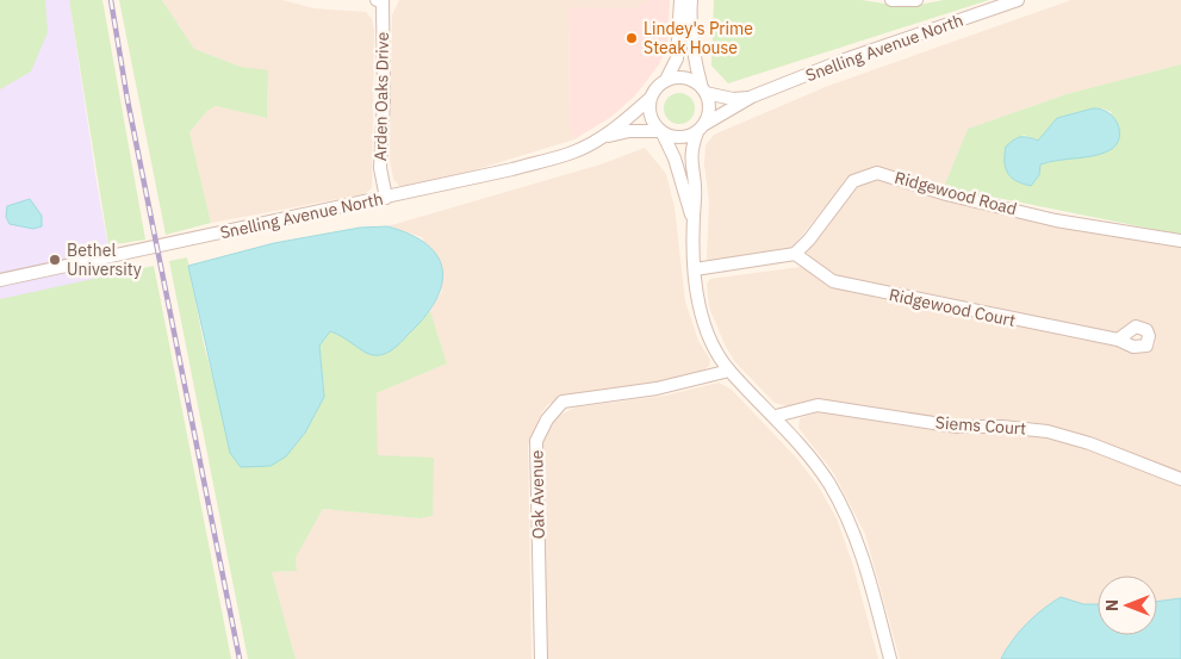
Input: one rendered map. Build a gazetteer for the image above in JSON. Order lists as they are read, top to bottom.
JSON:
{
  "streets": {
    "street": [
      "Snelling Avenue North",
      "Arden Oaks Drive",
      "Ridgewood Road",
      "Ridgewood Court",
      "Siems Court",
      "Oak Avenue"
    ]
  },
  "crossings": [
    ["Snelling Avenue North", "Arden Oaks Drive"],
    ["Ridgewood Road", "Ridgewood Court"]
  ],
  "places": ["Lindey's Prime Steak House", "Bethel University"],
  "north": "left"
}
